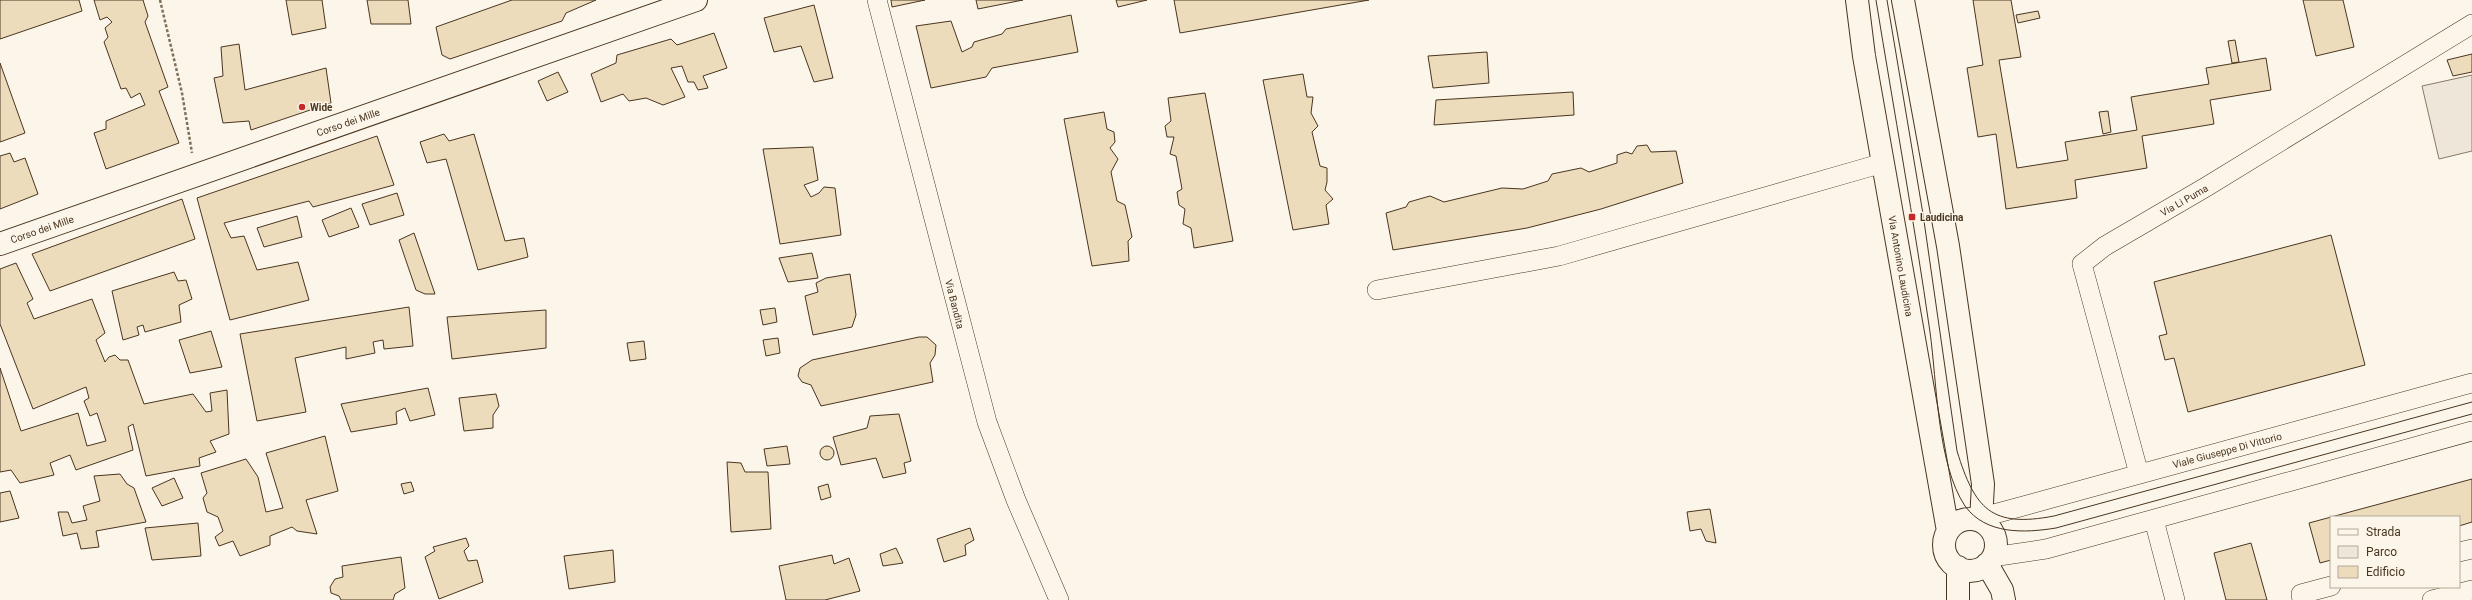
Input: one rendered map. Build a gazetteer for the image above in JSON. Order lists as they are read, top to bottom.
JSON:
{
  "streets": {
    "street": [
      "Corso dei Mille",
      "Via Li Puma",
      "Via Antonino Laudicina",
      "Via Bandita",
      "Viale Giuseppe Di Vittorio"
    ]
  },
  "crossings": [
    ["Via Li Puma", "Viale Giuseppe Di Vittorio"],
    ["Via Antonino Laudicina", "Viale Giuseppe Di Vittorio"]
  ],
  "places": {
    "other": ["Wide"],
    "transit": ["Laudicina"]
  },
  "legend": ["Strada", "Parco", "Edificio"]
}
